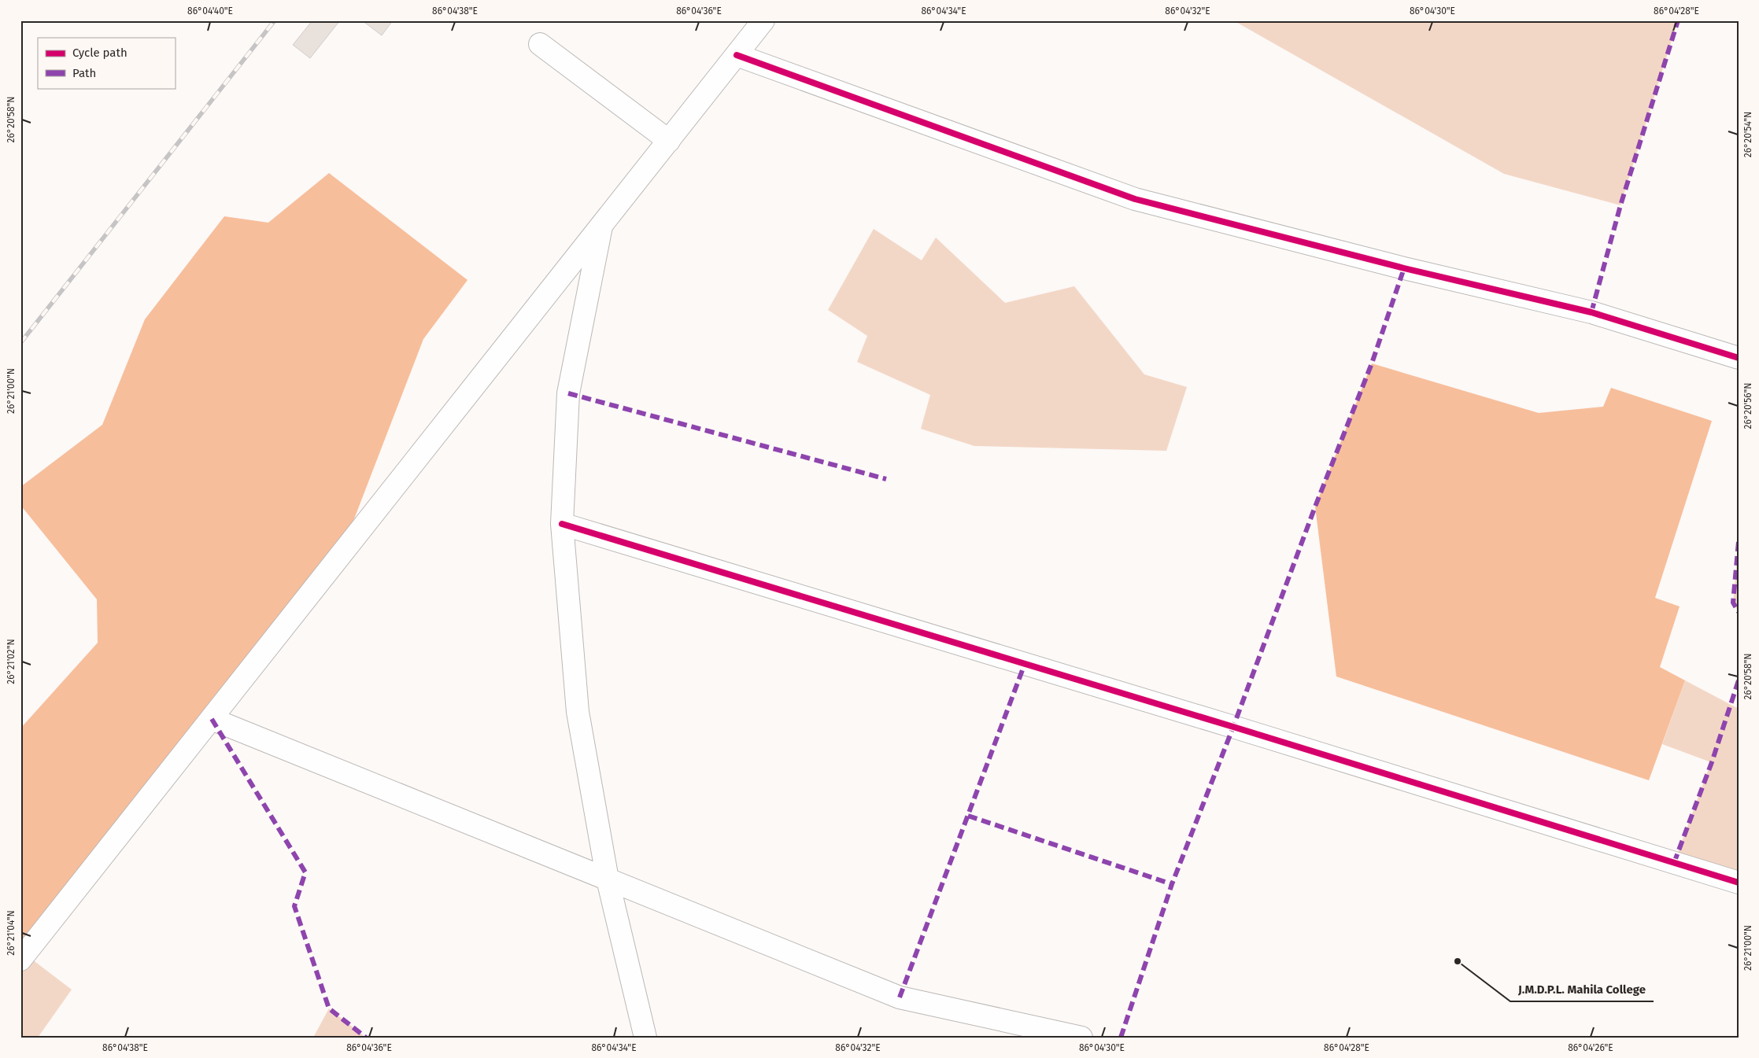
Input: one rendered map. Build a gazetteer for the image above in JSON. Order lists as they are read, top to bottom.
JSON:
{
  "places": ["J.M.D.P.L. Mahila College"],
  "legend": ["Cycle path", "Path"],
  "coordinates": [
    "86°04'40\"E",
    "86°04'38\"E",
    "86°04'36\"E",
    "86°04'34\"E",
    "86°04'32\"E",
    "86°04'30\"E",
    "86°04'28\"E",
    "26°20'58\"N",
    "26°20'54\"N",
    "26°21'00\"N",
    "26°20'56\"N",
    "26°21'02\"N",
    "26°21'04\"N",
    "86°04'26\"E"
  ]
}
